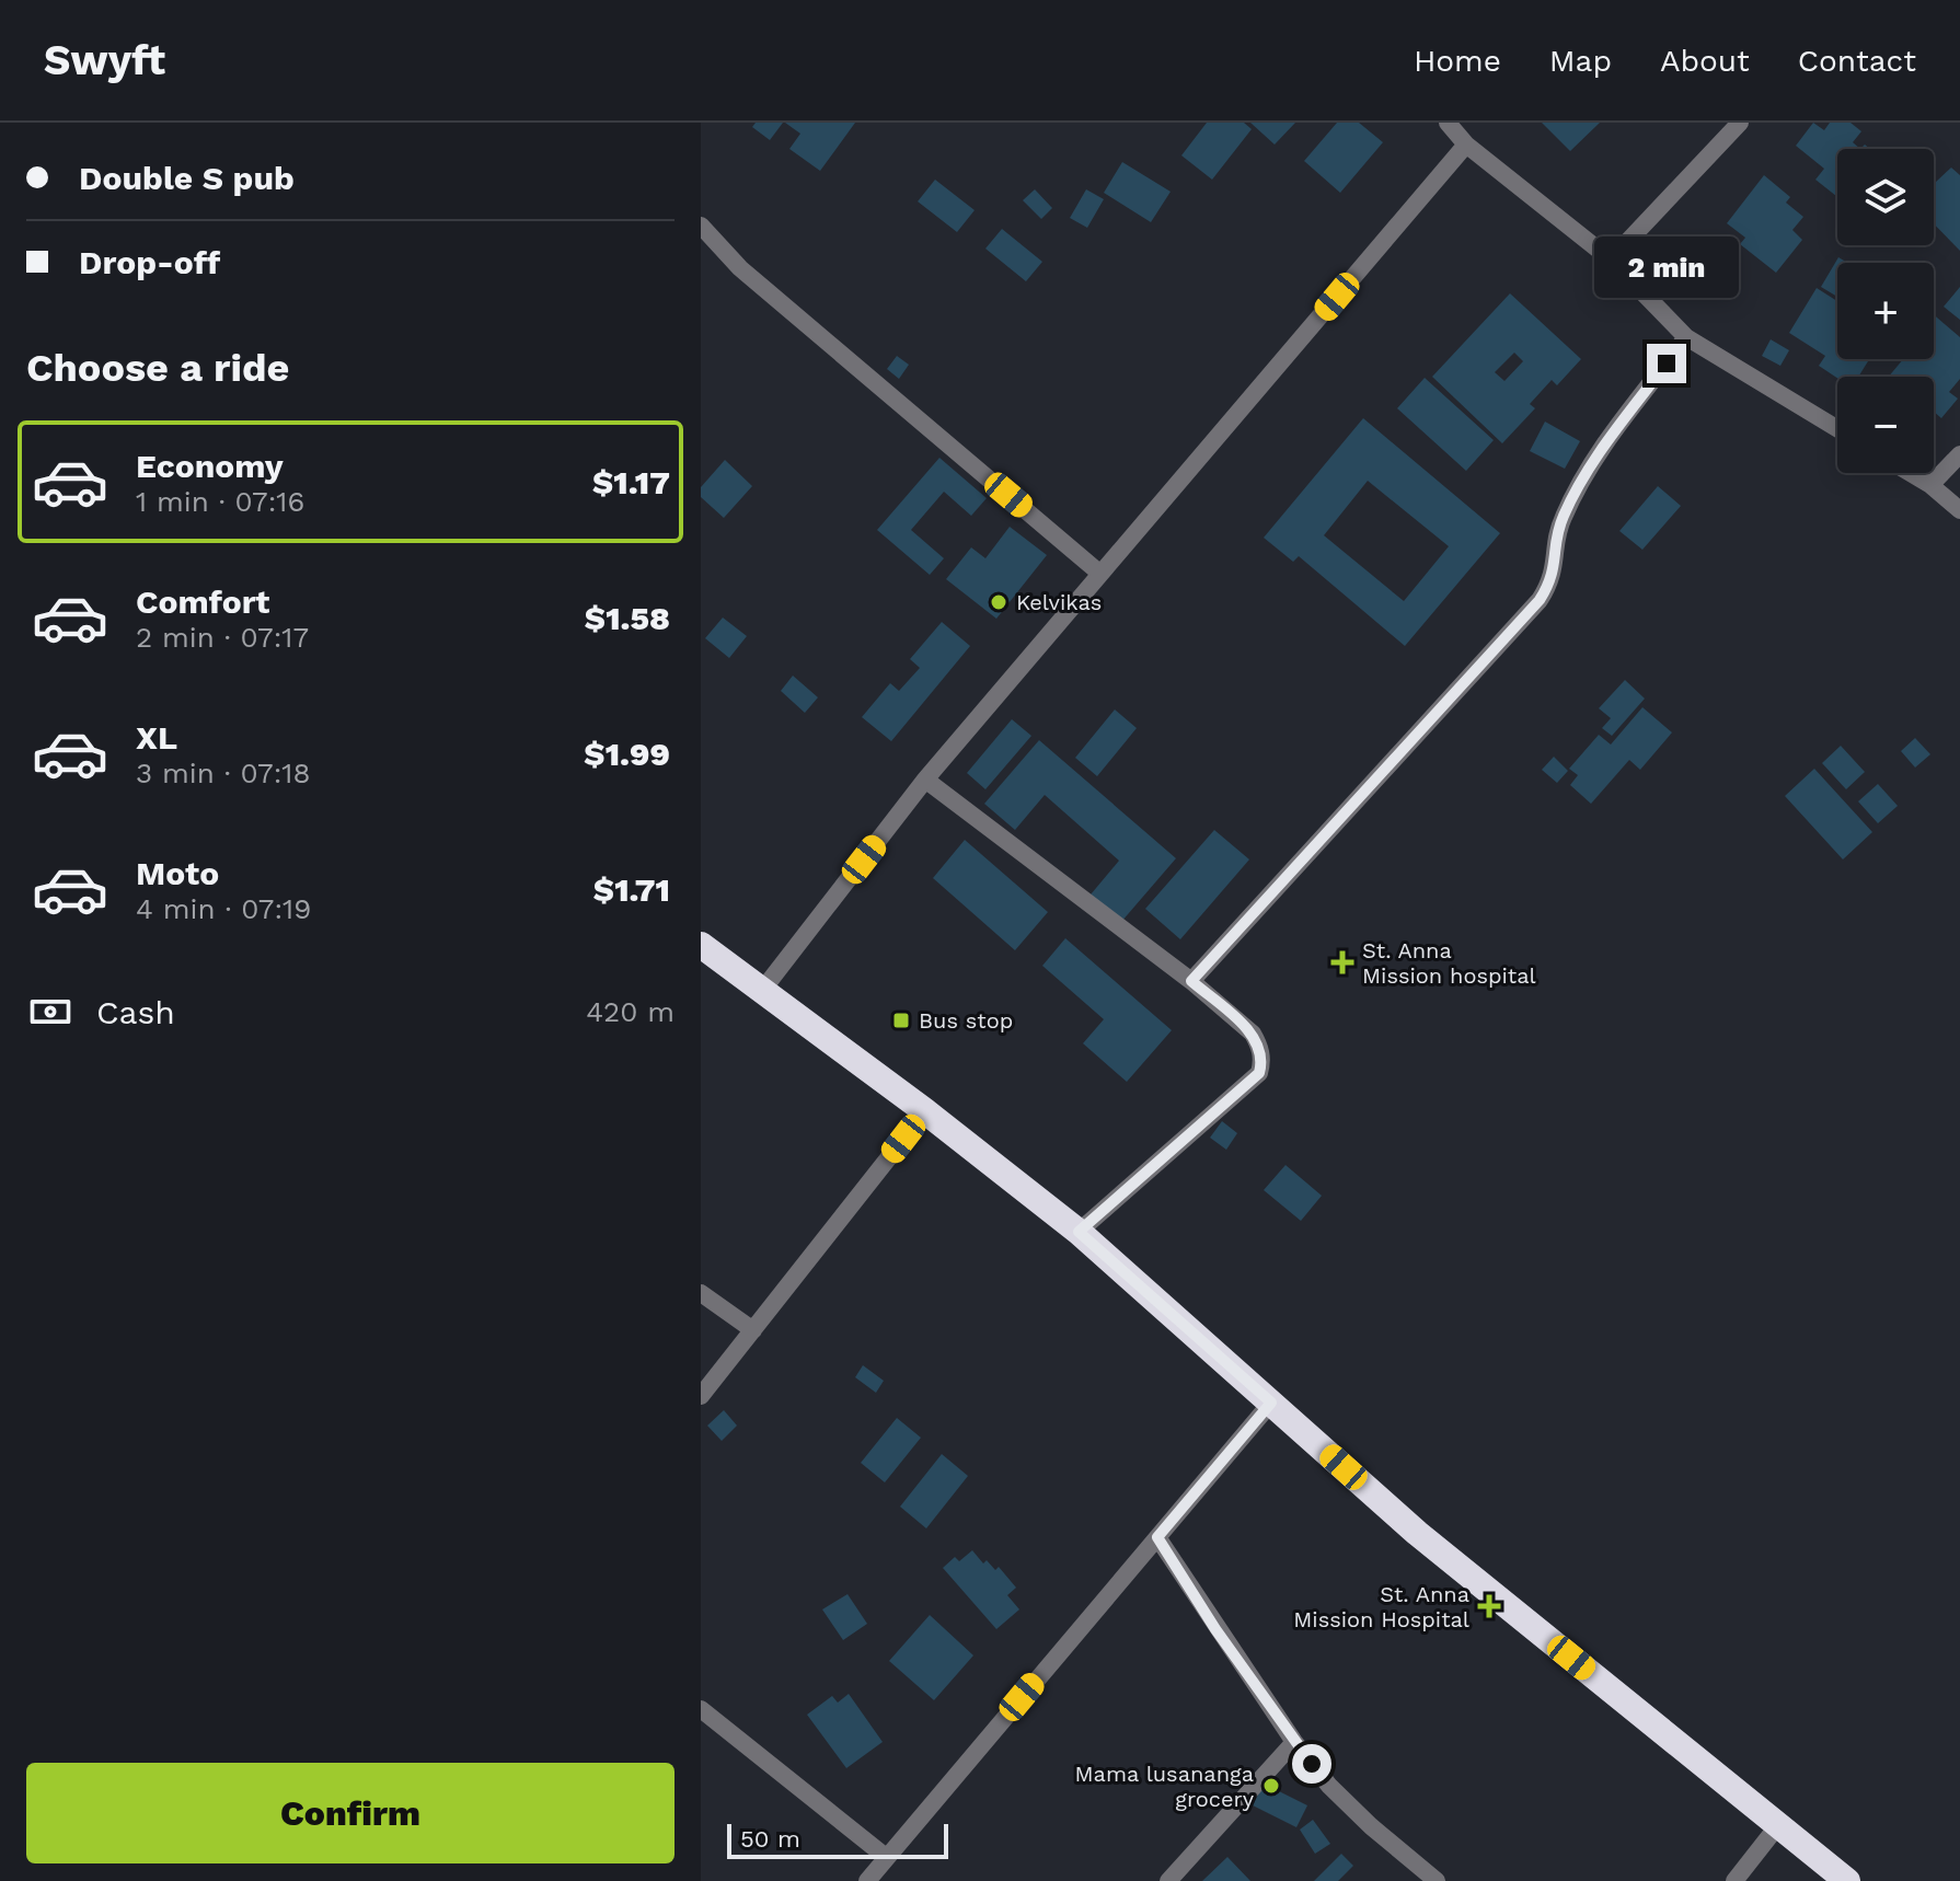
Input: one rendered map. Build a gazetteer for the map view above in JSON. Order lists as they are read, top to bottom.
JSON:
{
  "places": {
    "other": ["Kelvikas", "Mama lusananga grocery"],
    "health": ["St. Anna Mission hospital", "St. Anna Mission Hospital"],
    "transit": ["Bus stop"]
  },
  "scale_bar": "50 m",
  "page": {
    "header": "Swyft",
    "nav": [
      "Home",
      "Map",
      "About",
      "Contact"
    ],
    "banner": ["Double S pub", "Drop-off"],
    "map_buttons": ["+", "−"],
    "bubble": "2 min",
    "heading": "Choose a ride",
    "list": [
      {
        "name": "Economy",
        "note": "1 min · 07:16",
        "value": "$1.17"
      },
      {
        "name": "Comfort",
        "note": "2 min · 07:17",
        "value": "$1.58"
      },
      {
        "name": "XL",
        "note": "3 min · 07:18",
        "value": "$1.99"
      },
      {
        "name": "Moto",
        "note": "4 min · 07:19",
        "value": "$1.71"
      }
    ],
    "pay": ["Cash", "420 m"],
    "buttons": "Confirm",
    "scale": "50 m"
  }
}
